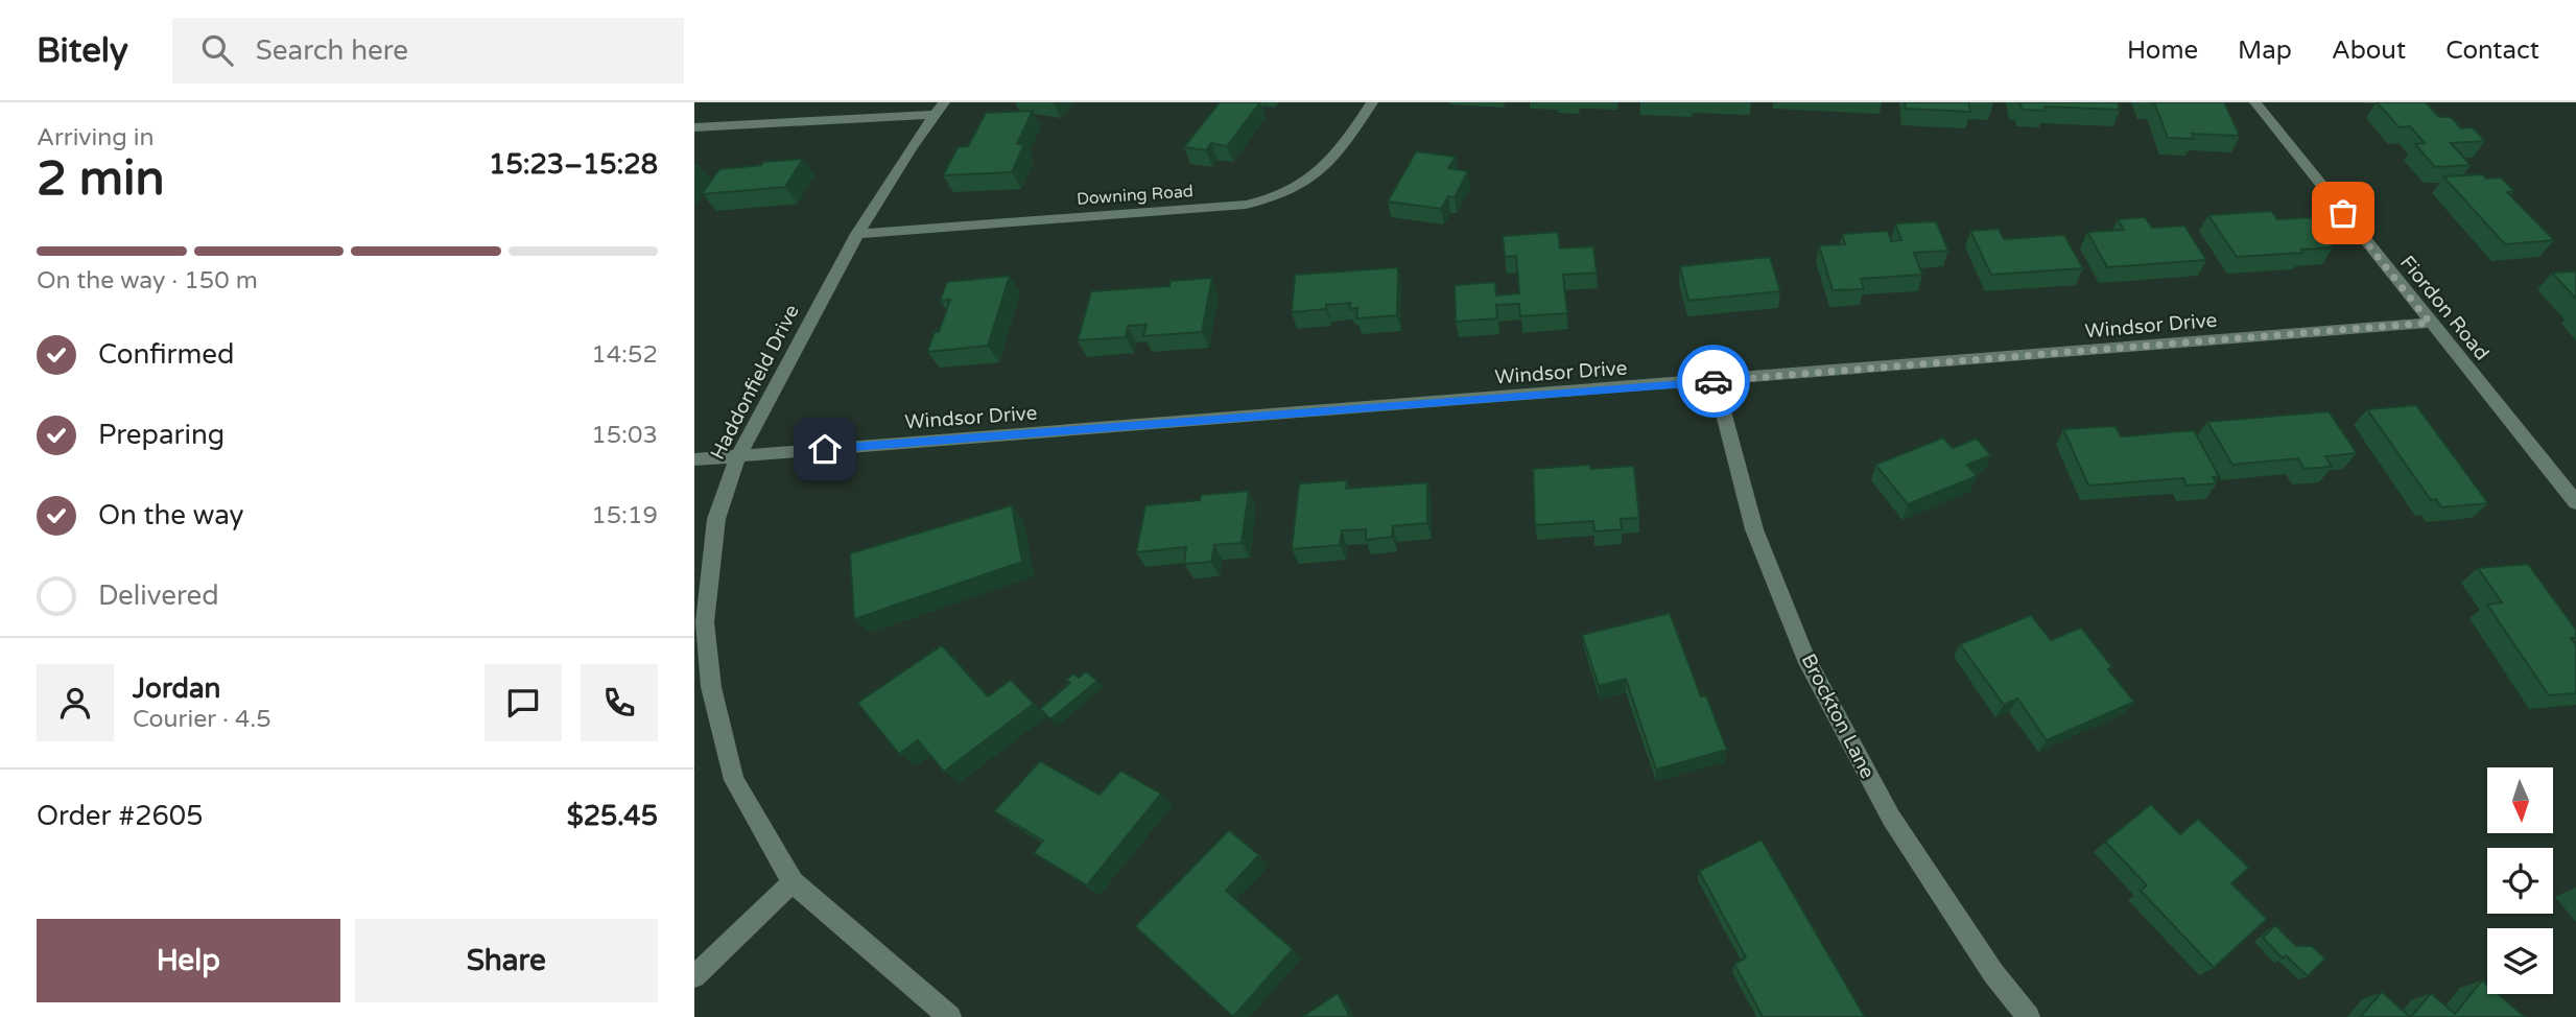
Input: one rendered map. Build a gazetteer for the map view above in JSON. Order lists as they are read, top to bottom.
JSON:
{
  "streets": {
    "street": [
      "Downing Road",
      "Fiordon Road",
      "Windsor Drive",
      "Haddonfield Drive",
      "Brockton Lane"
    ]
  },
  "crossings": [
    ["Downing Road", "Haddonfield Drive"],
    ["Fiordon Road", "Windsor Drive"],
    ["Windsor Drive", "Haddonfield Drive"],
    ["Windsor Drive", "Brockton Lane"]
  ],
  "north": "bottom",
  "page": {
    "header": "Bitely",
    "search": "Search here",
    "nav": [
      "Home",
      "Map",
      "About",
      "Contact"
    ],
    "heading": ["2 min", "Arriving in", "15:23–15:28"],
    "panel": [
      "Jordan",
      "Courier · 4.5",
      "Order #2605",
      "$25.45"
    ],
    "bar": "On the way · 150 m",
    "list": [
      ["Confirmed", "14:52"],
      ["Preparing", "15:03"],
      ["On the way", "15:19"],
      "Delivered"
    ],
    "buttons": ["Help", "Share"]
  }
}
